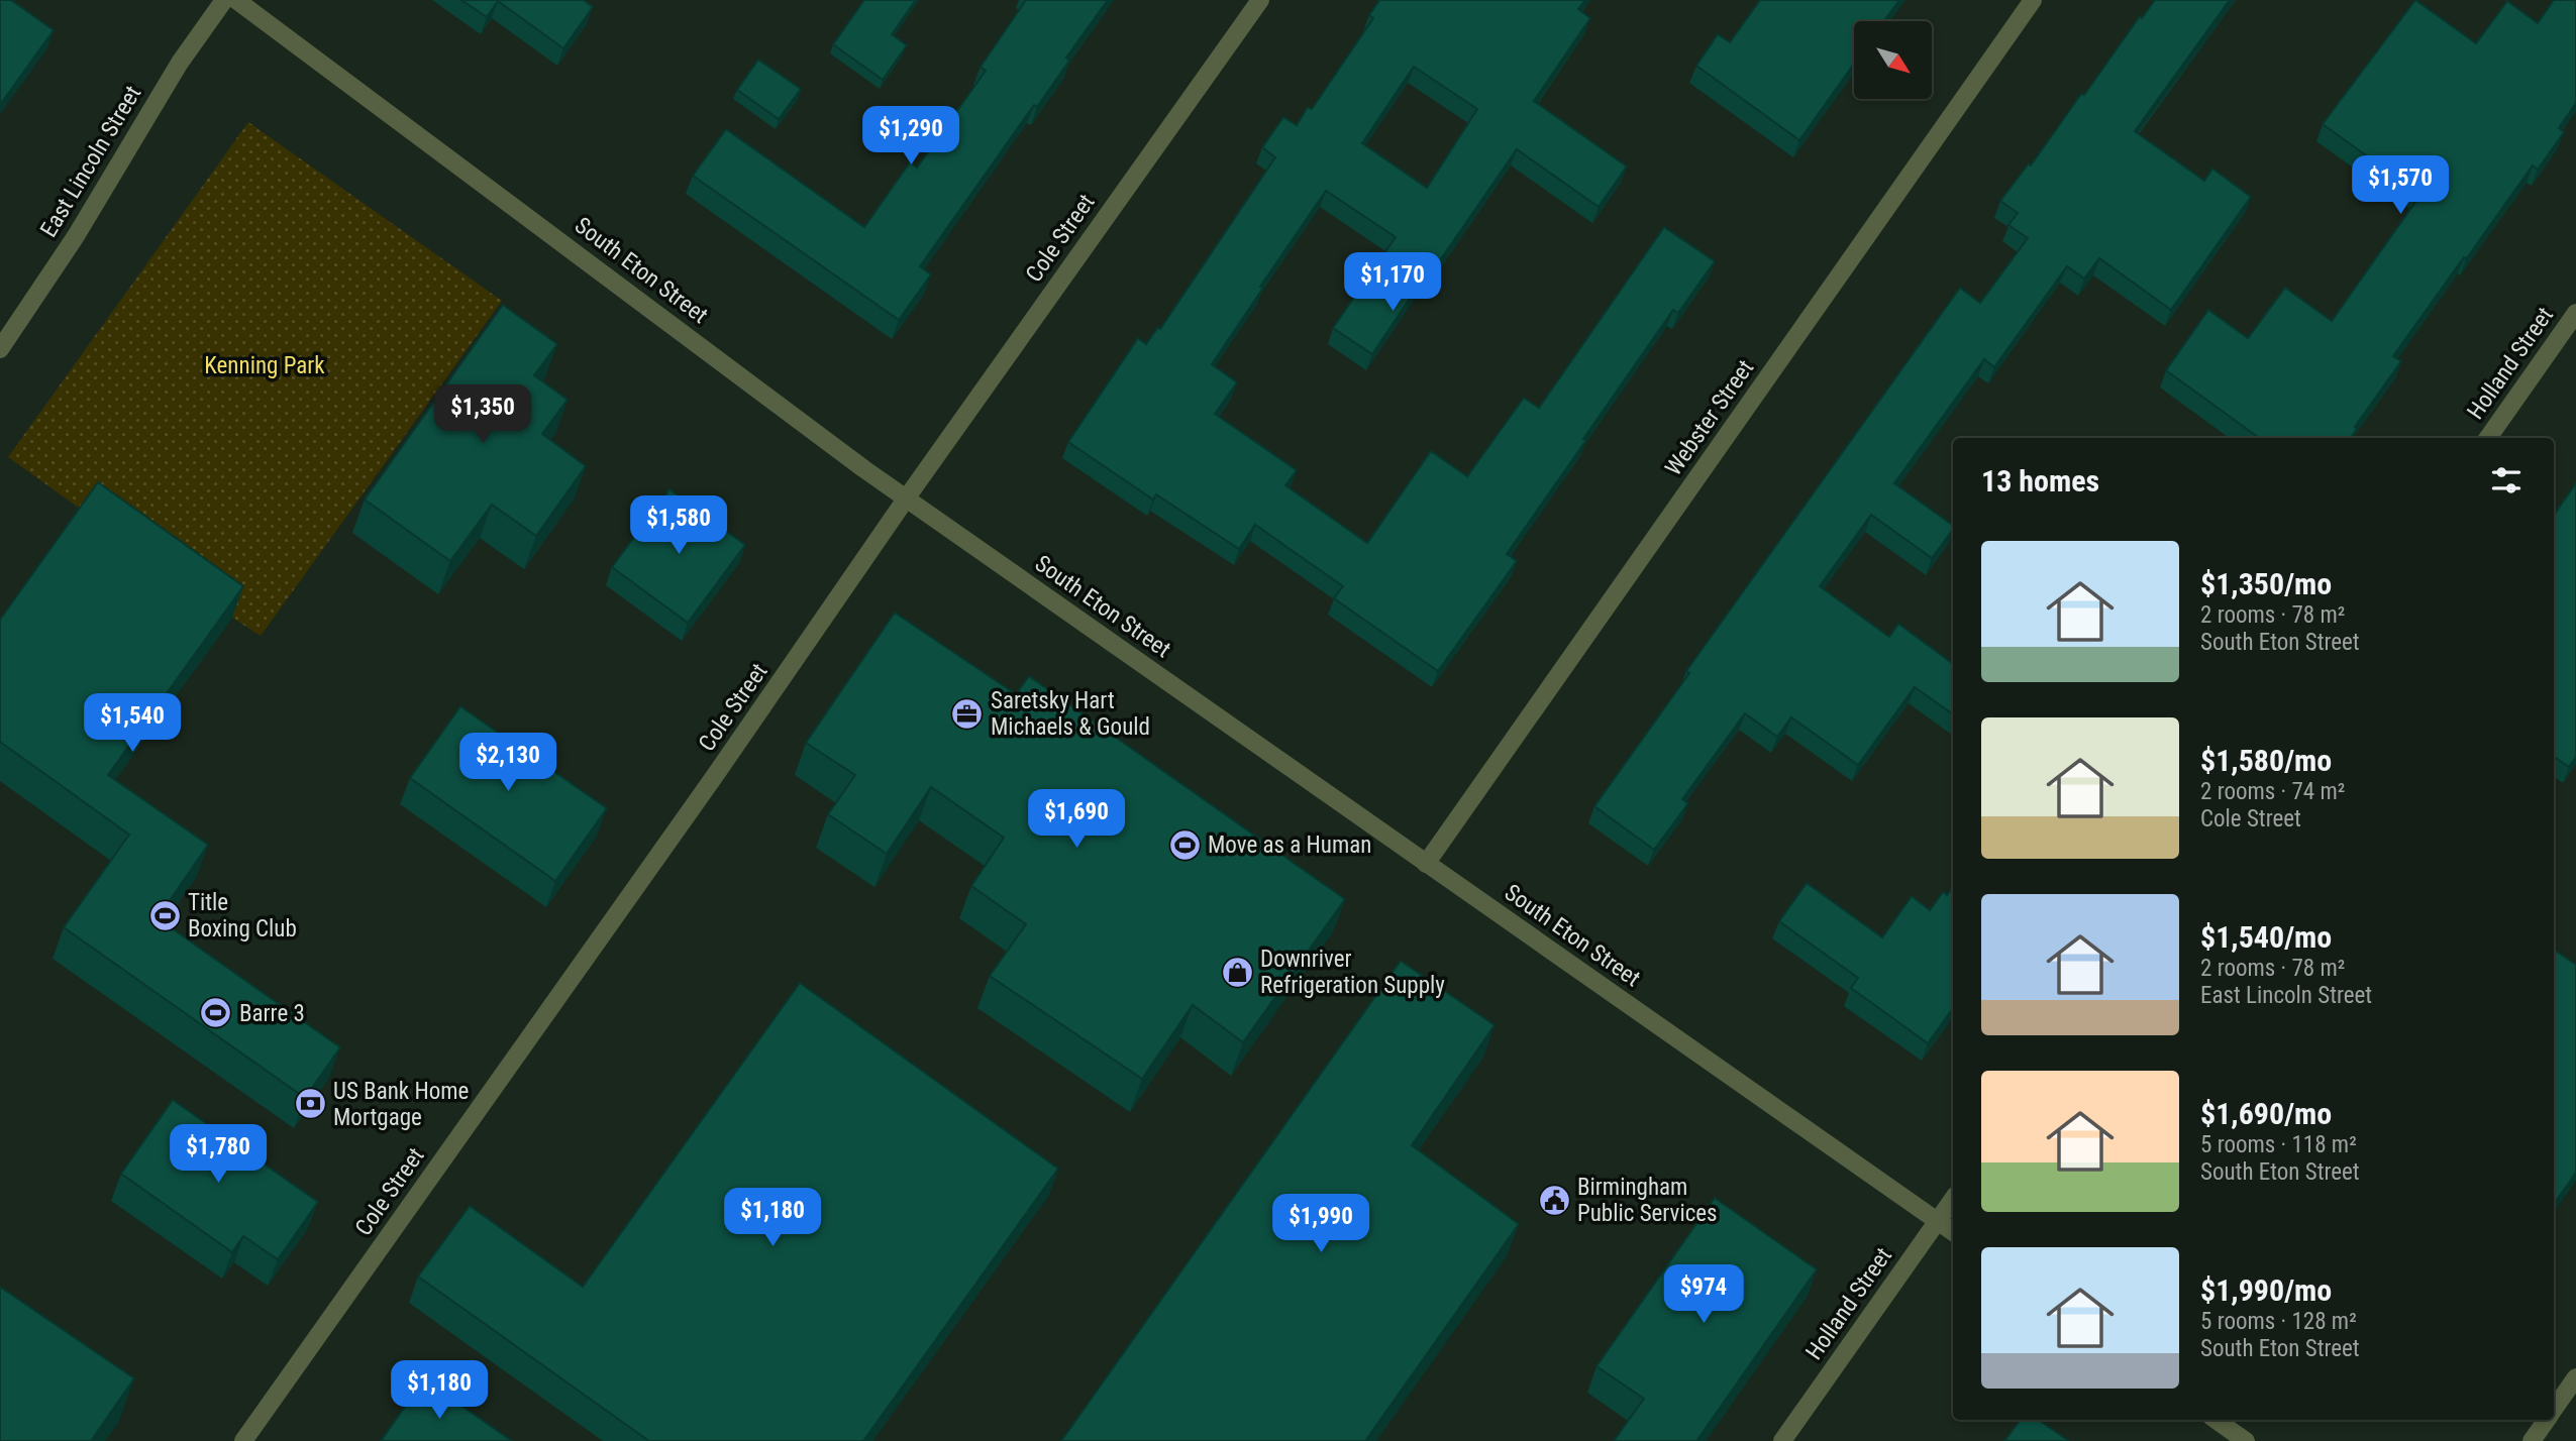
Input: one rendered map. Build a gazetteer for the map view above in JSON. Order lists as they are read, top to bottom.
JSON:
{
  "streets": {
    "street": [
      "East Lincoln Street",
      "Cole Street",
      "South Eton Street",
      "Holland Street",
      "Webster Street"
    ]
  },
  "crossings": [
    ["Cole Street", "South Eton Street"],
    ["South Eton Street", "Holland Street"],
    ["South Eton Street", "Webster Street"]
  ],
  "parks": ["Kenning Park"],
  "places": {
    "office": ["Saretsky Hart Michaels & Gould"],
    "sports": ["Move as a Human", "Title Boxing Club", "Barre 3"],
    "shop": ["Downriver Refrigeration Supply"],
    "bank": ["US Bank Home Mortgage"],
    "public building": ["Birmingham Public Services"]
  },
  "north": "bottom right",
  "page": {
    "price": [
      "$1,290",
      "$1,570",
      "$1,170",
      "$1,350",
      "$1,580",
      "$1,540",
      "$2,130",
      "$1,690",
      "$1,780",
      "$1,180",
      "$1,990",
      "$974",
      "$1,180"
    ],
    "heading": "13 homes",
    "list": [
      {
        "name": "$1,350/mo",
        "note": "2 rooms · 78 m² · South Eton Street"
      },
      {
        "name": "$1,580/mo",
        "note": "2 rooms · 74 m² · Cole Street"
      },
      {
        "name": "$1,540/mo",
        "note": "2 rooms · 78 m² · East Lincoln Street"
      },
      {
        "name": "$1,690/mo",
        "note": "5 rooms · 118 m² · South Eton Street"
      },
      {
        "name": "$1,990/mo",
        "note": "5 rooms · 128 m² · South Eton Street"
      }
    ]
  }
}
